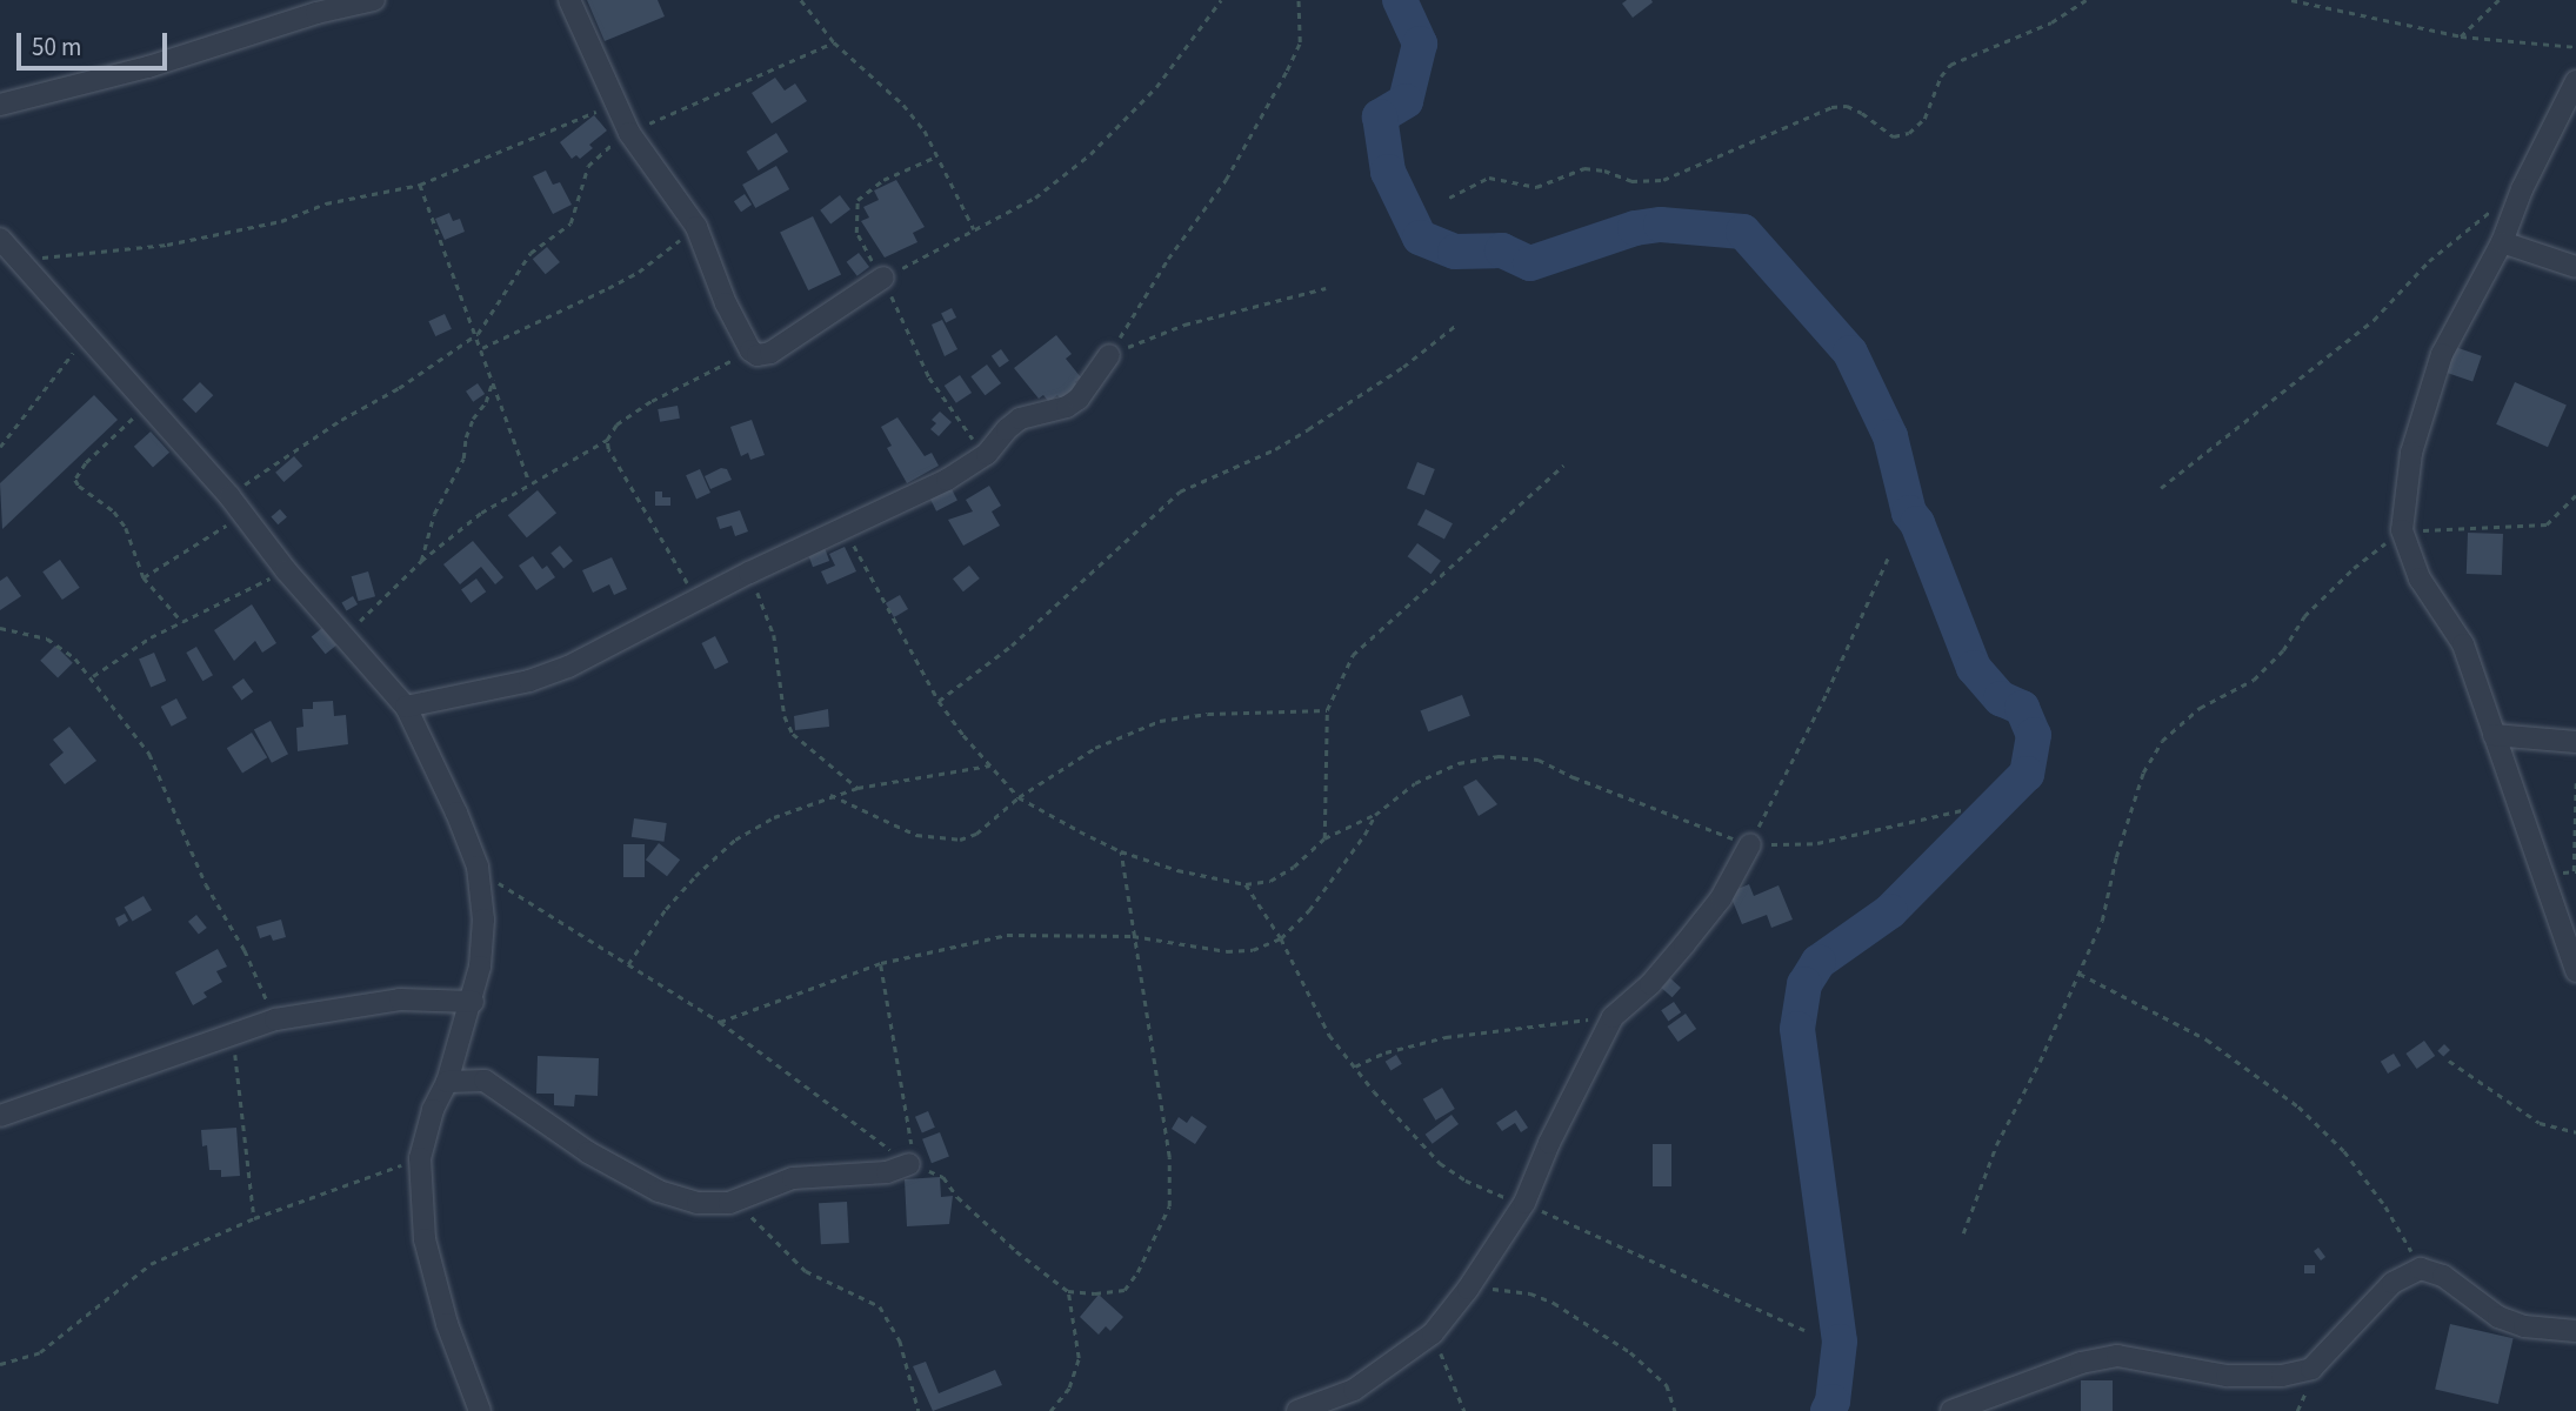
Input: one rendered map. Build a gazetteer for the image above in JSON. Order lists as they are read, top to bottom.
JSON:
{
  "scale_bar": "50 m"
}
